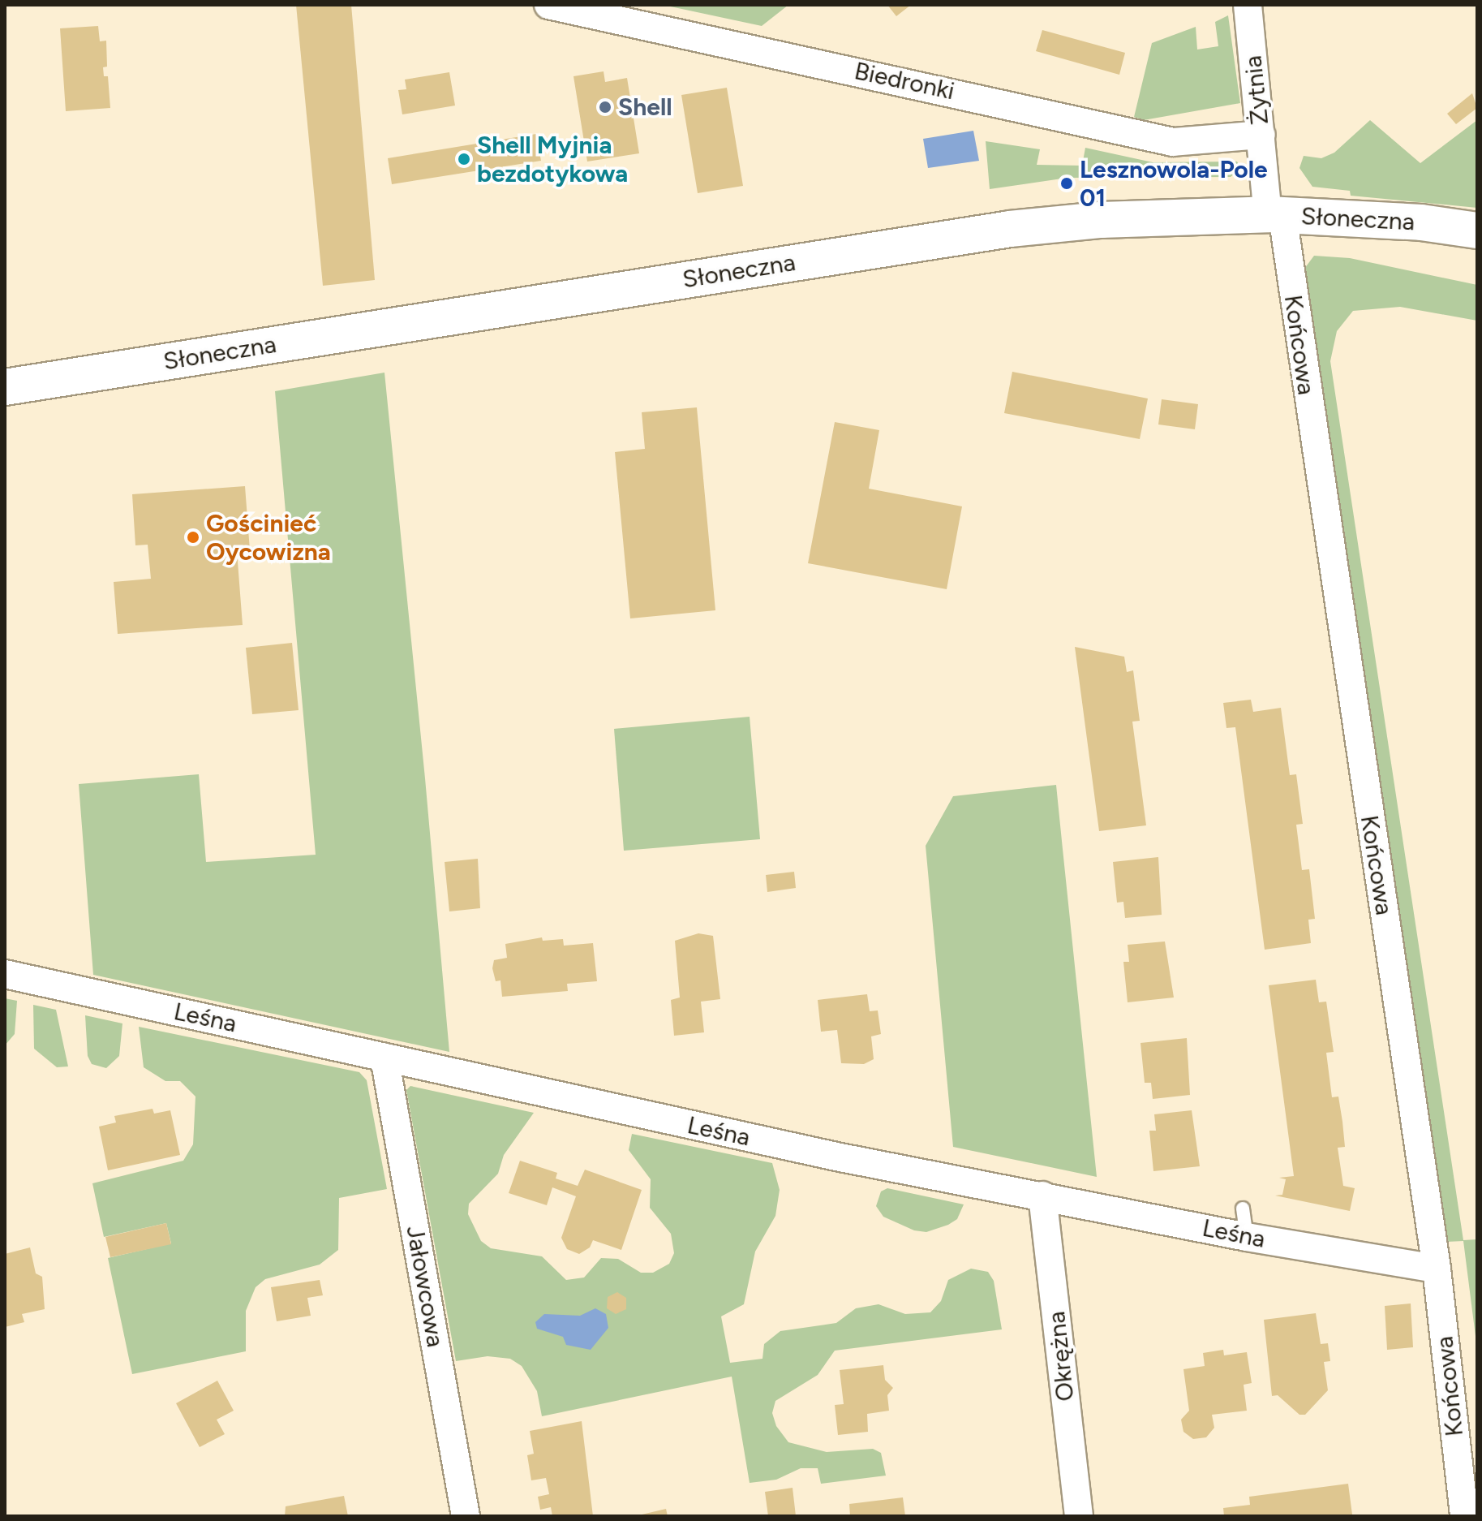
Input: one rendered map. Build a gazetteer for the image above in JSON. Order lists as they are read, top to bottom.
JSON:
{
  "streets": {
    "main road": ["Słoneczna"],
    "street": [
      "Biedronki",
      "Żytnia",
      "Końcowa",
      "Leśna",
      "Jałowcowa",
      "Okrężna"
    ]
  },
  "crossings": [
    ["Biedronki", "Żytnia"],
    ["Żytnia", "Słoneczna"],
    ["Żytnia", "Końcowa"],
    ["Słoneczna", "Końcowa"],
    ["Końcowa", "Leśna"],
    ["Leśna", "Jałowcowa"],
    ["Leśna", "Okrężna"]
  ],
  "places": [
    "Shell",
    "Shell Myjnia bezdotykowa",
    "Lesznowola-Pole 01",
    "Gościnieć Oycowizna"
  ]
}
